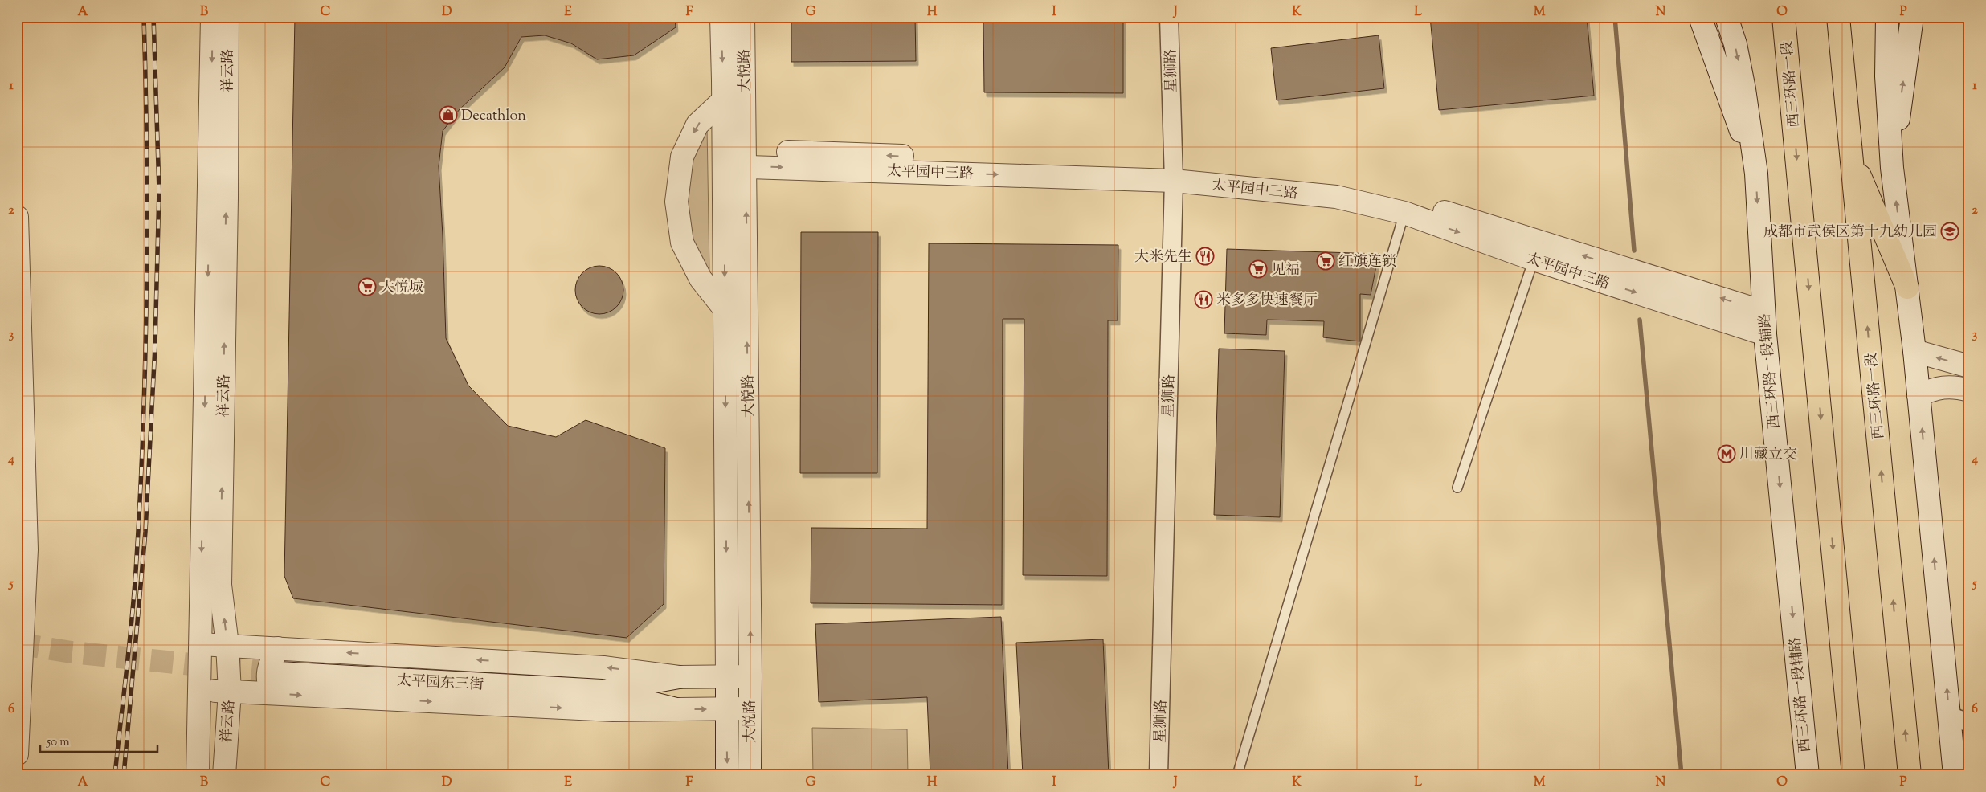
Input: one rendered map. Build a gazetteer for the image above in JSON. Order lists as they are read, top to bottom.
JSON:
{
  "streets": {
    "highway": ["西三环路一段"],
    "street": [
      "祥云路",
      "大悦路",
      "星狮路",
      "太平园中三路",
      "西三环路一段辅路",
      "太平园东三街"
    ]
  },
  "crossings": [
    ["大悦路", "太平园中三路"],
    ["星狮路", "太平园中三路"],
    ["太平园中三路", "西三环路一段辅路"]
  ],
  "places": {
    "shop": ["Decathlon"],
    "school or university": ["成都市武侯区第十九幼儿园"],
    "restaurant": ["大米先生", "米多多快速餐厅"],
    "supermarket": ["红旗连锁", "见福", "大悦城"],
    "metro station": ["川藏立交"]
  },
  "scale_bar": "50 m",
  "grid": {
    "columns": [
      "A",
      "B",
      "C",
      "D",
      "E",
      "F",
      "G",
      "H",
      "I",
      "J",
      "K",
      "L",
      "M",
      "N",
      "O",
      "P"
    ],
    "rows": [
      "1",
      "2",
      "3",
      "4",
      "5",
      "6"
    ]
  }
}
